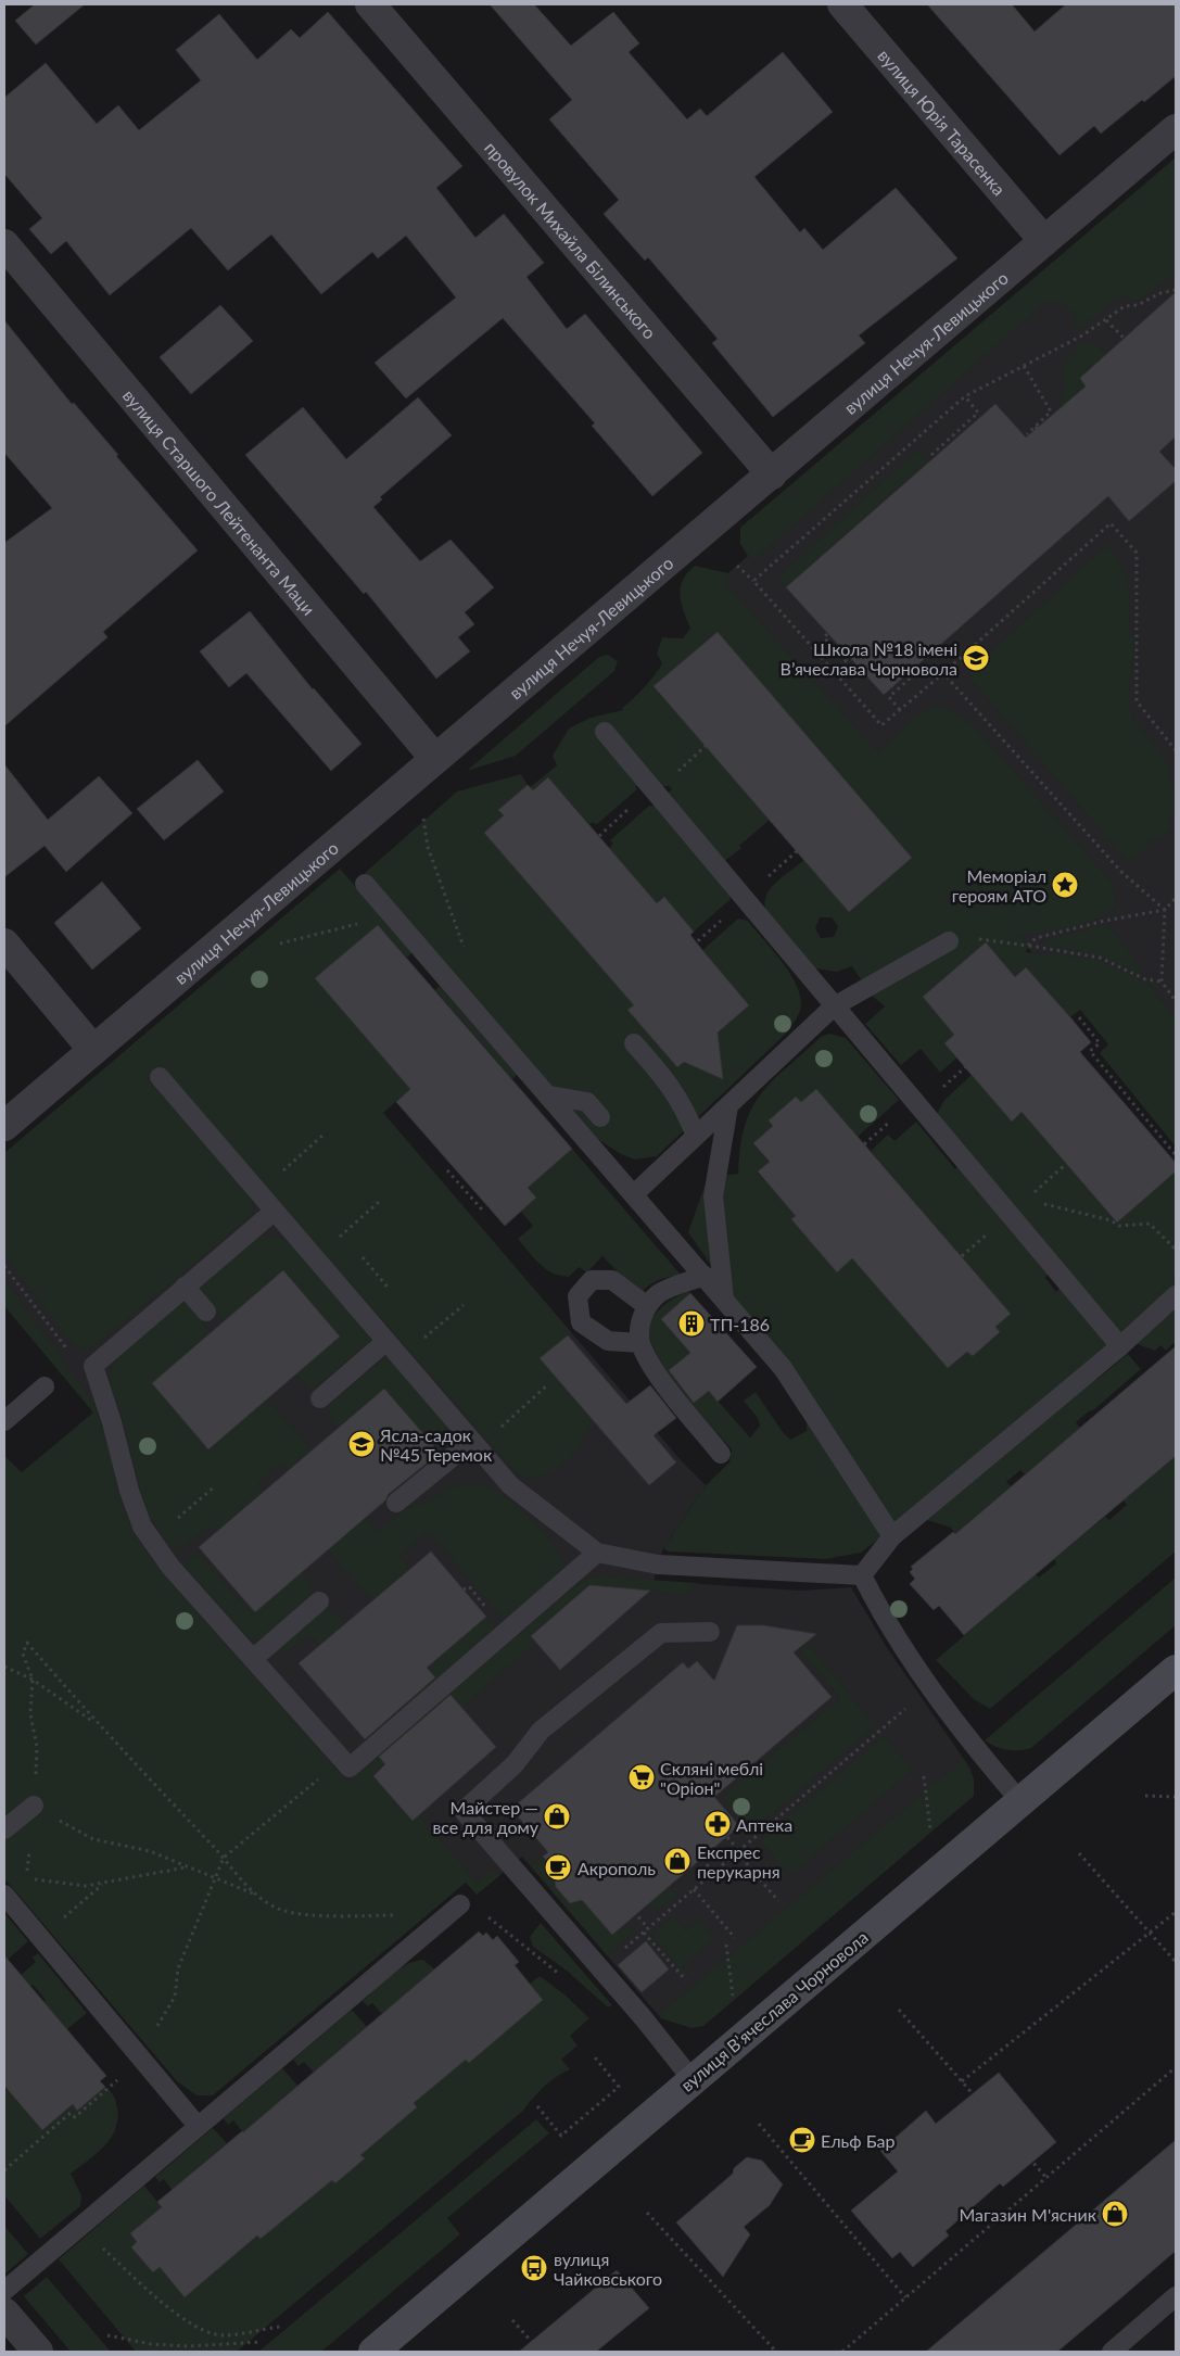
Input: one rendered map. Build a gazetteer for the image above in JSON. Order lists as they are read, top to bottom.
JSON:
{
  "streets": {
    "main road": ["вулиця Вʼячеслава Чорновола"],
    "street": [
      "вулиця Юрія Тарасенка",
      "провулок Михайла Білинського",
      "вулиця Нечуя-Левицького",
      "вулиця Старшого Лейтенанта Маци"
    ]
  },
  "crossings": [
    ["вулиця Юрія Тарасенка", "вулиця Нечуя-Левицького"],
    ["провулок Михайла Білинського", "вулиця Нечуя-Левицького"],
    ["вулиця Нечуя-Левицького", "вулиця Старшого Лейтенанта Маци"]
  ],
  "places": {
    "school or university": ["Школа №18 імені В’ячеслава Чорновола", "Ясла-садок №45 Теремок"],
    "place": ["Меморіал героям АТО"],
    "building": ["ТП-186"],
    "supermarket": ["Скляні меблі \"Оріон\""],
    "shop": ["Майстер — все для дому", "Експрес перукарня", "Магазин М'ясник"],
    "pharmacy": ["Аптека"],
    "cafe": ["Акрополь", "Ельф Бар"],
    "bus stop": ["вулиця Чайковського"]
  }
}
